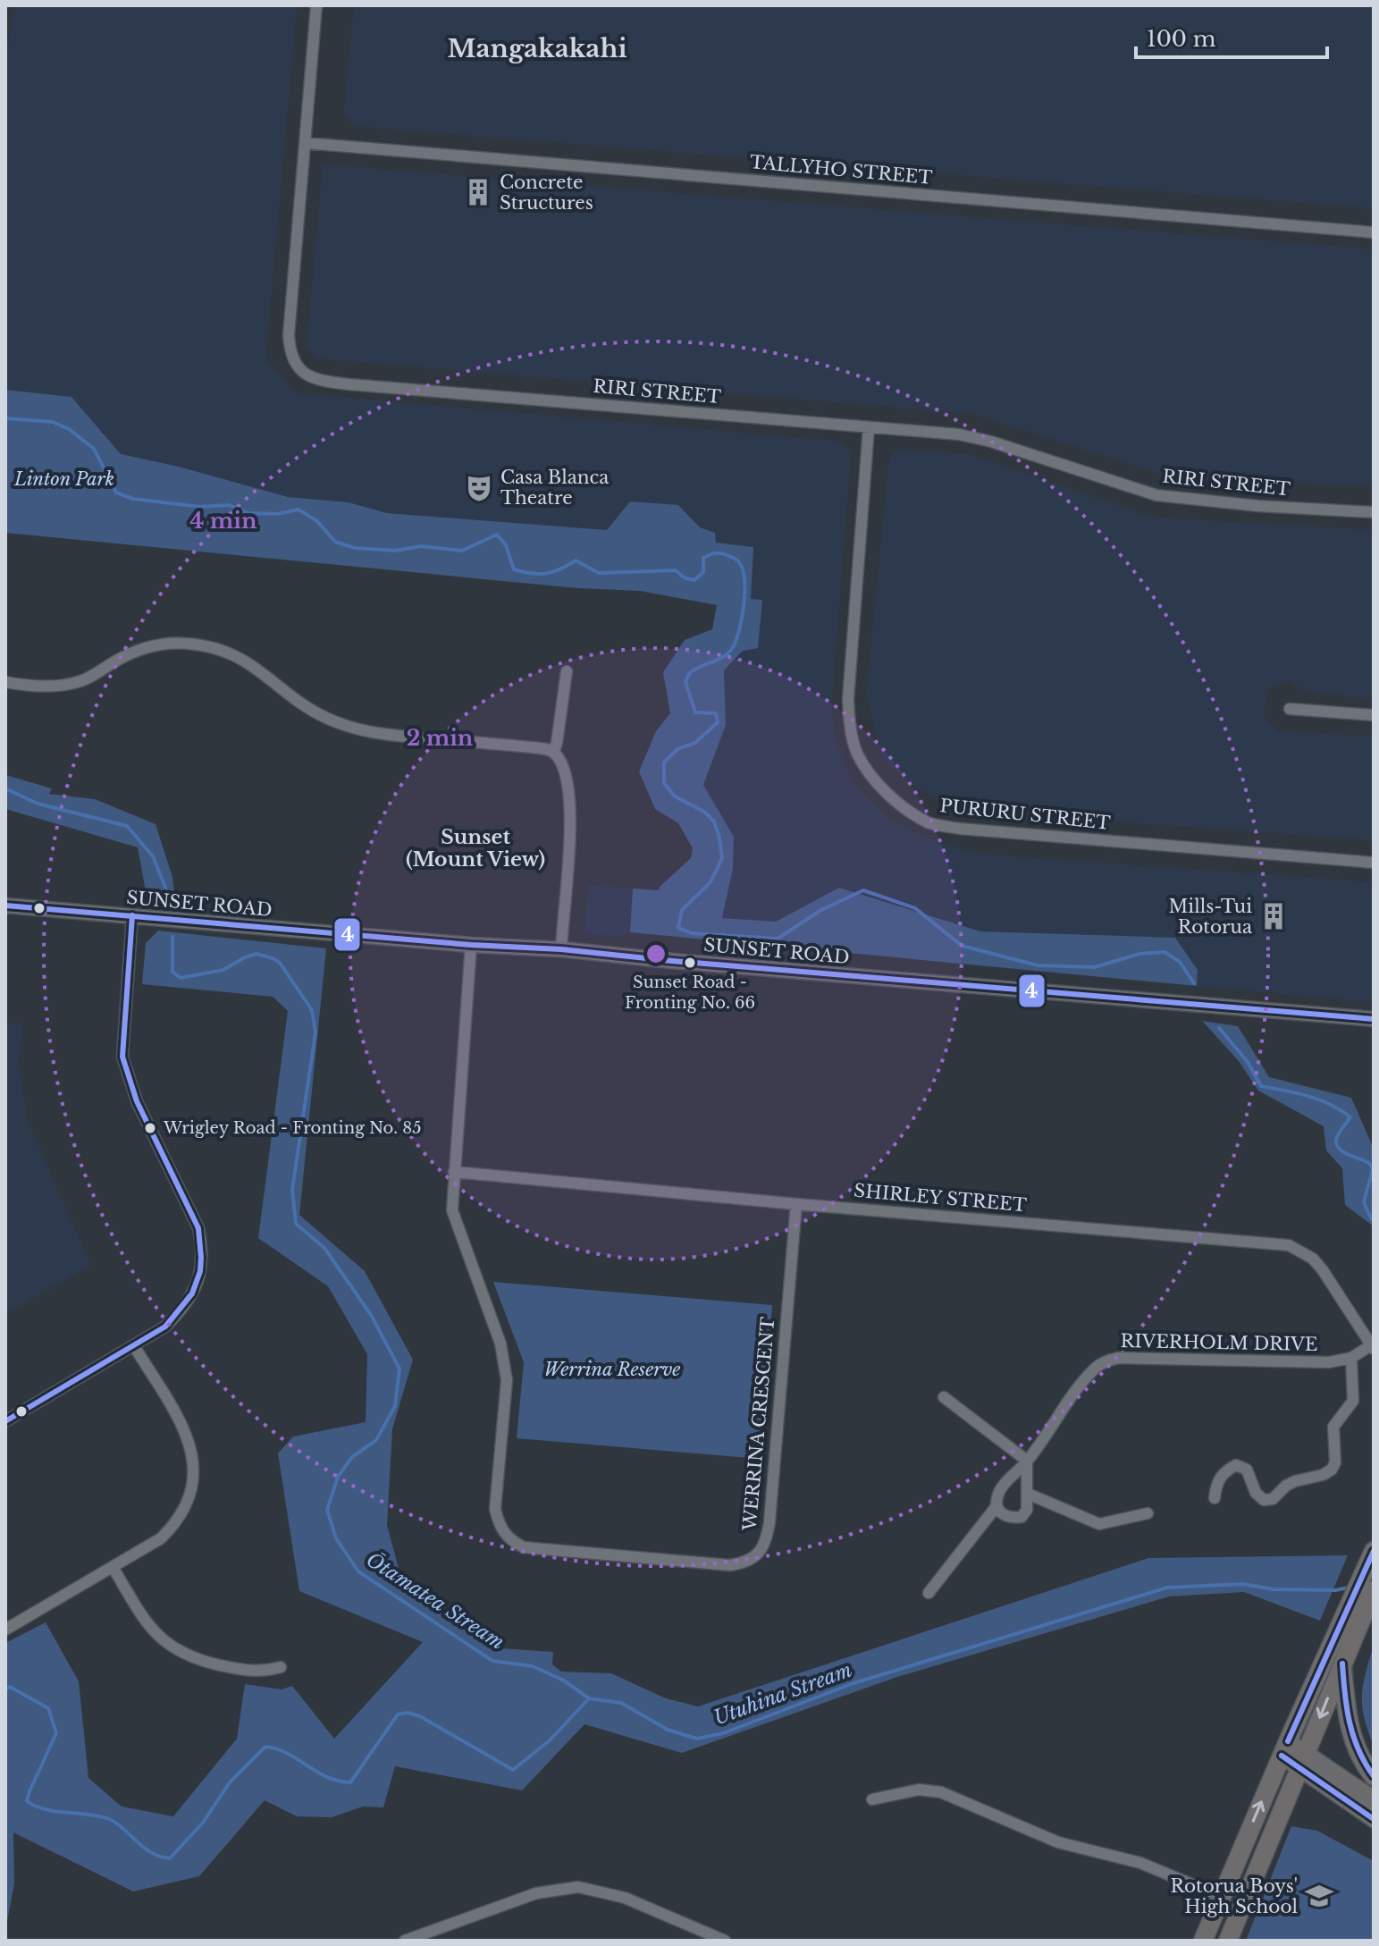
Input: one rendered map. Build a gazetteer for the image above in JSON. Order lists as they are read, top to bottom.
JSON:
{
  "streets": {
    "main road": ["SUNSET ROAD"],
    "street": [
      "TALLYHO STREET",
      "RIRI STREET",
      "PURURU STREET",
      "SHIRLEY STREET",
      "RIVERHOLM DRIVE",
      "WERRINA CRESCENT"
    ]
  },
  "crossings": [
    ["TALLYHO STREET", "RIRI STREET"],
    ["RIRI STREET", "PURURU STREET"],
    ["SUNSET ROAD", "WERRINA CRESCENT"],
    ["SHIRLEY STREET", "RIVERHOLM DRIVE"],
    ["SHIRLEY STREET", "WERRINA CRESCENT"]
  ],
  "districts": ["Mangakakahi", "Sunset (Mount View)"],
  "water": ["Ōtamatea Stream", "Utuhina Stream"],
  "parks": ["Linton Park", "Werrina Reserve"],
  "places": {
    "building": ["Concrete Structures", "Mills-Tui Rotorua"],
    "theatre": ["Casa Blanca Theatre"],
    "other": ["Sunset Road - Fronting No. 66", "Wrigley Road - Fronting No. 85"],
    "school or university": ["Rotorua Boys' High School"]
  },
  "lines": ["transit line 4"],
  "scale_bar": "100 m",
  "rings": ["4 min", "2 min"]
}
